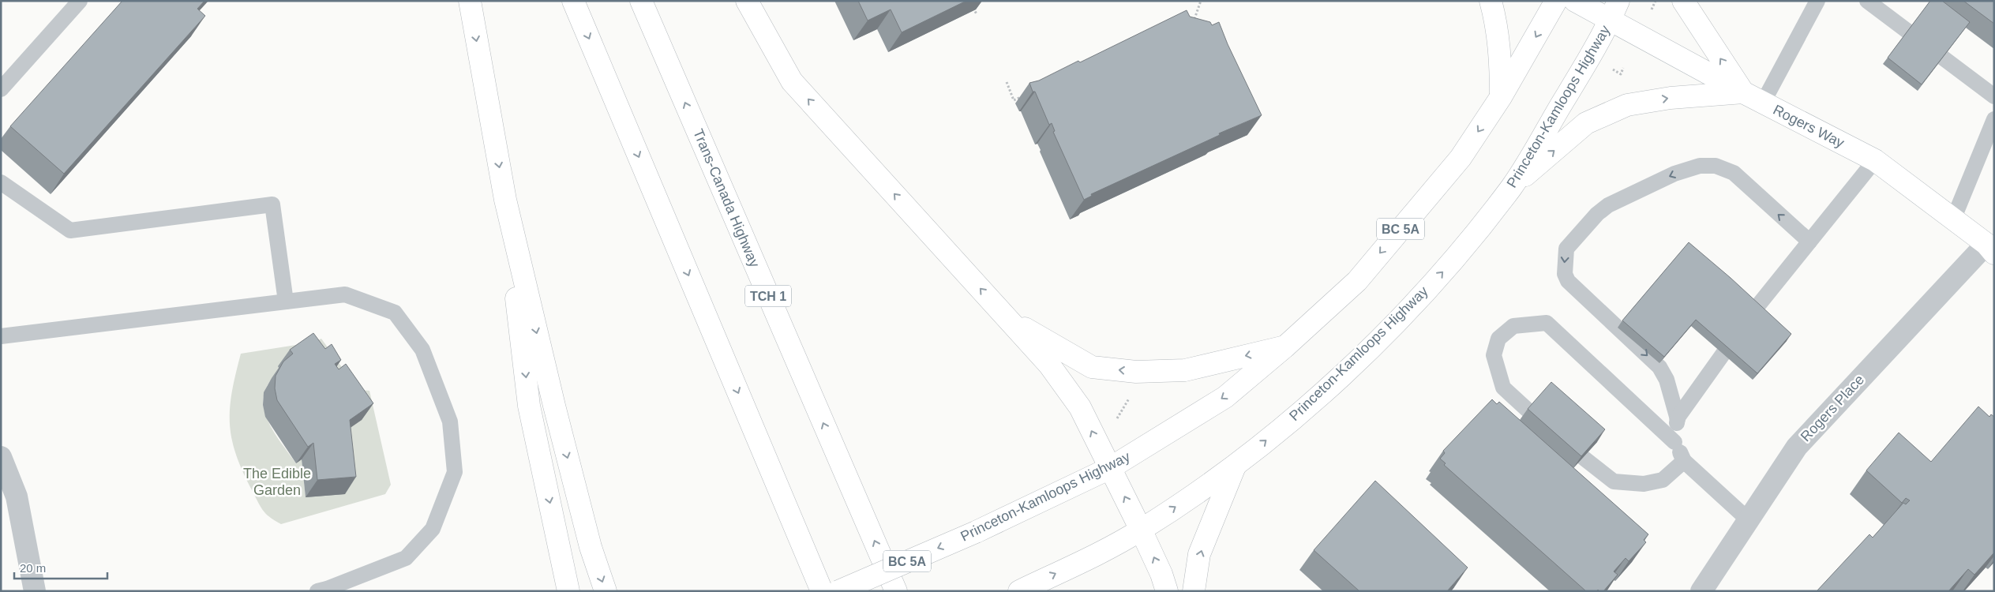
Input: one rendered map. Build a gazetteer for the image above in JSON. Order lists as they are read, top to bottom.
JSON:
{
  "streets": {
    "main road": [
      "Princeton-Kamloops Highway",
      "Rogers Way",
      "Trans-Canada Highway",
      "BC 5A",
      "TCH 1"
    ],
    "street": ["Rogers Place"]
  },
  "crossings": [
    ["Princeton-Kamloops Highway", "Rogers Way"],
    ["Rogers Way", "Rogers Place"]
  ],
  "parks": ["The Edible Garden"],
  "scale_bar": "20 m"
}
